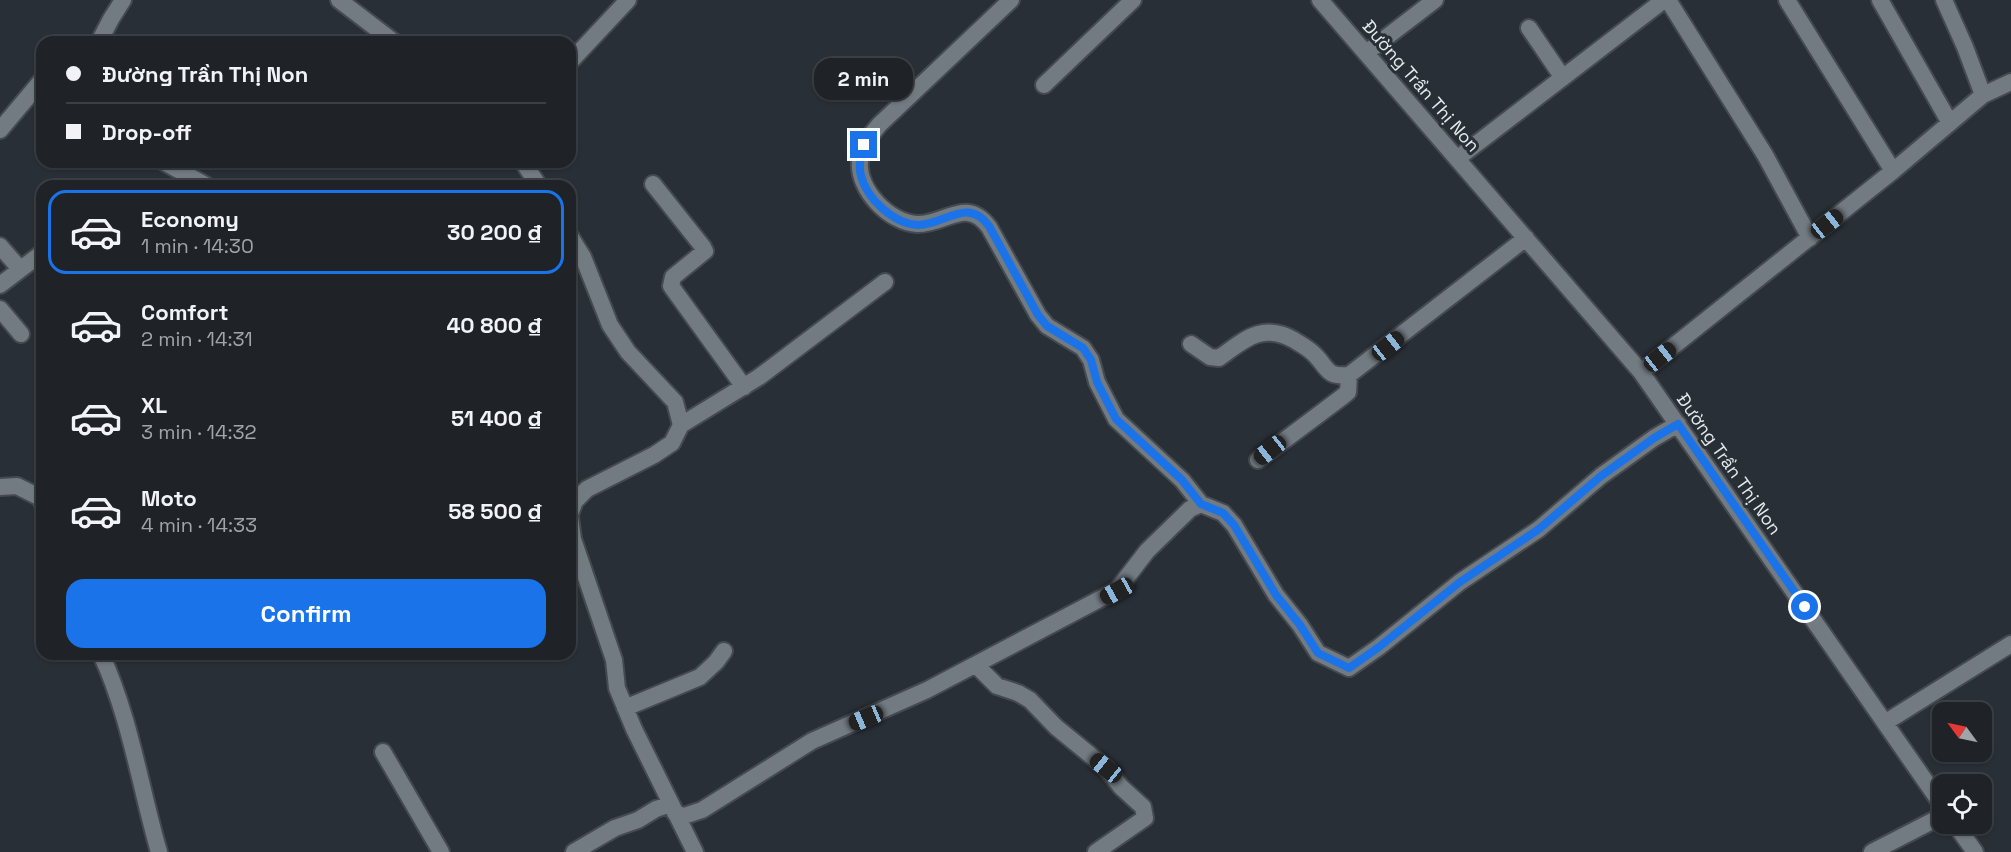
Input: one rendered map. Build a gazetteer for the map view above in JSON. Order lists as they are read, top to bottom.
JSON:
{
  "streets": {
    "street": ["Đường Trần Thị Non"]
  },
  "north": "top left",
  "page": {
    "banner": ["Đường Trần Thị Non", "Drop-off"],
    "bubble": "2 min",
    "list": [
      {
        "name": "Economy",
        "note": "1 min · 14:30",
        "value": "30 200 ₫"
      },
      {
        "name": "Comfort",
        "note": "2 min · 14:31",
        "value": "40 800 ₫"
      },
      {
        "name": "XL",
        "note": "3 min · 14:32",
        "value": "51 400 ₫"
      },
      {
        "name": "Moto",
        "note": "4 min · 14:33",
        "value": "58 500 ₫"
      }
    ],
    "buttons": "Confirm"
  }
}
